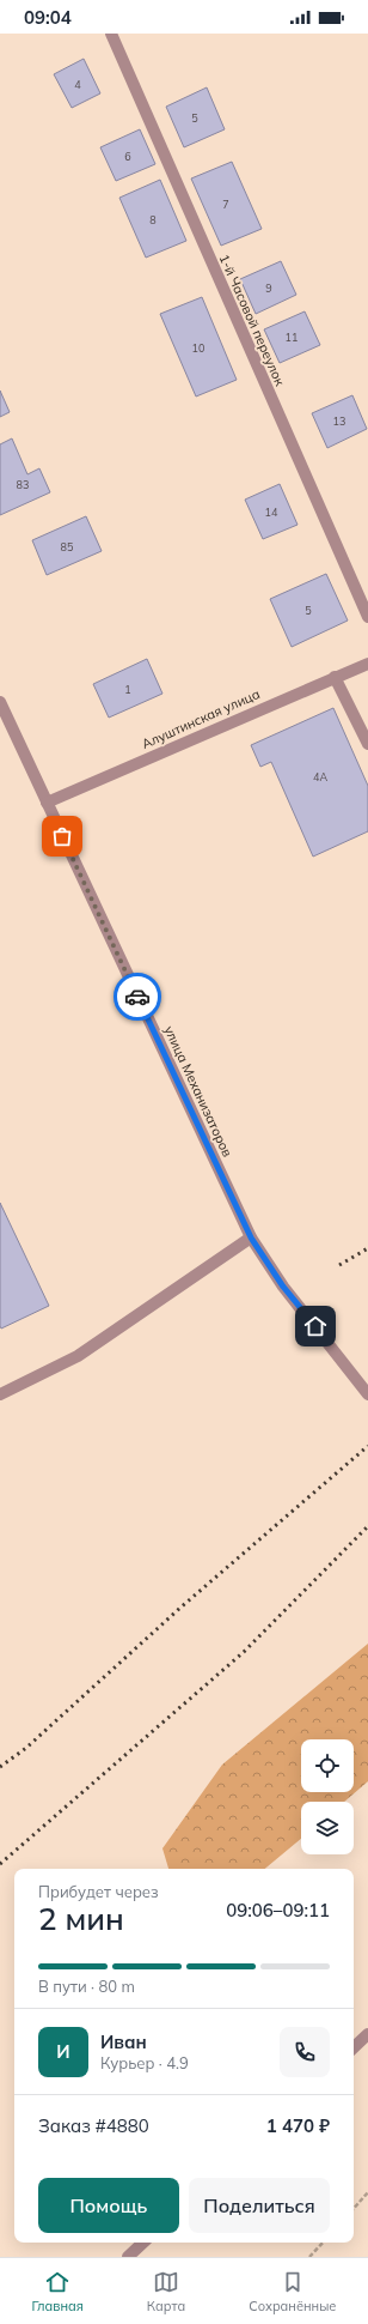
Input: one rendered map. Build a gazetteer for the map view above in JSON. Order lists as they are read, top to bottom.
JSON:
{
  "streets": {
    "street": ["1-й Часовой переулок", "Алуштинская улица", "улица Механизаторов"]
  },
  "crossings": [
    ["Алуштинская улица", "улица Механизаторов"]
  ],
  "house_numbers": [
    "4",
    "5",
    "6",
    "7",
    "8",
    "9",
    "11",
    "10",
    "13",
    "83",
    "14",
    "85",
    "5",
    "1",
    "4А"
  ],
  "page": {
    "status": "09:04",
    "heading": ["2 мин", "Прибудет через", "09:06–09:11"],
    "panel": [
      "Иван",
      "Курьер · 4.9",
      "Заказ #4880",
      "1 470 ₽"
    ],
    "bar": "В пути · 80 m",
    "round": "И",
    "buttons": ["Помощь", "Поделиться"],
    "tabs": ["Главная", "Карта", "Сохранённые"]
  }
}
